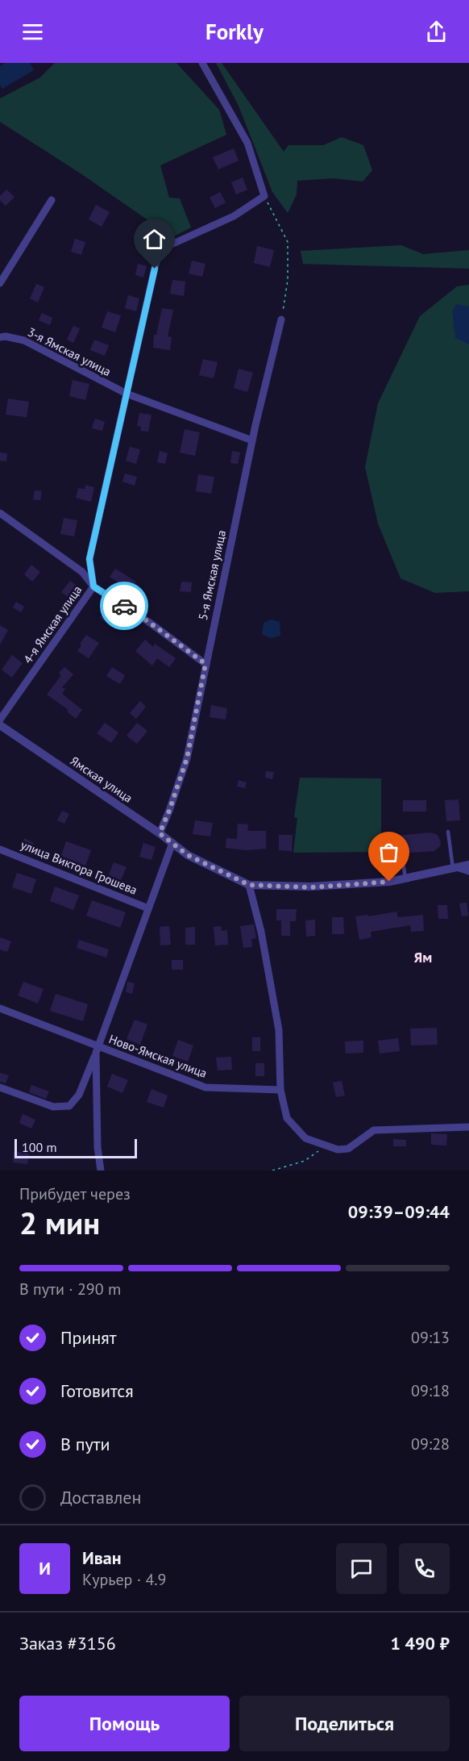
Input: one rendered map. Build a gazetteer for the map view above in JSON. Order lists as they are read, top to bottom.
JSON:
{
  "streets": {
    "street": [
      "3-я Ямская улица",
      "5-я Ямская улица",
      "4-я Ямская улица",
      "Ямская улица",
      "улица Виктора Грошева",
      "Ново-Ямская улица"
    ]
  },
  "crossings": [
    ["3-я Ямская улица", "5-я Ямская улица"],
    ["3-я Ямская улица", "4-я Ямская улица"],
    ["5-я Ямская улица", "Ямская улица"]
  ],
  "districts": ["Ям"],
  "scale_bar": "100 m",
  "page": {
    "header": "Forkly",
    "scale": "100 m",
    "heading": ["2 мин", "Прибудет через", "09:39–09:44"],
    "panel": [
      "Иван",
      "Курьер · 4.9",
      "Заказ #3156",
      "1 490 ₽"
    ],
    "bar": "В пути · 290 m",
    "list": [
      ["Принят", "09:13"],
      ["Готовится", "09:18"],
      ["В пути", "09:28"],
      "Доставлен"
    ],
    "round": "И",
    "buttons": ["Помощь", "Поделиться"]
  }
}
